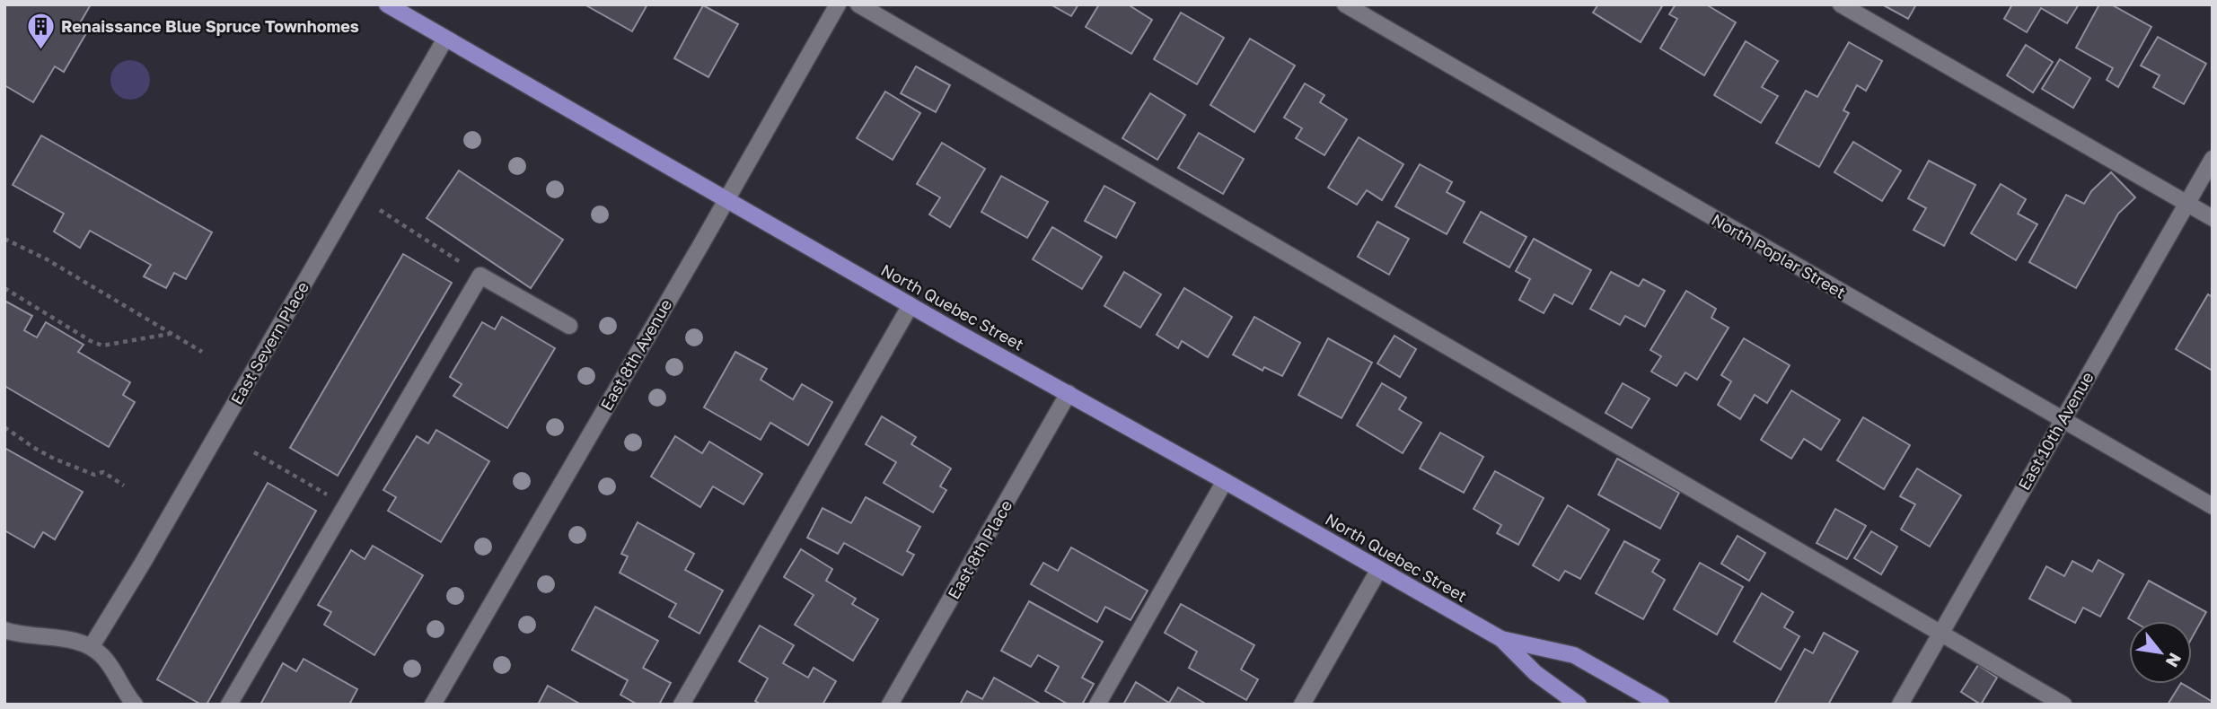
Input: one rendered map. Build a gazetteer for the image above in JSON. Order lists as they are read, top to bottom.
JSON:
{
  "streets": {
    "main road": ["North Quebec Street"],
    "street": [
      "North Poplar Street",
      "East Severn Place",
      "East 8th Avenue",
      "East 10th Avenue",
      "East 8th Place"
    ]
  },
  "crossings": [
    ["North Poplar Street", "East 10th Avenue"],
    ["North Quebec Street", "East Severn Place"],
    ["North Quebec Street", "East 8th Avenue"],
    ["North Quebec Street", "East 8th Place"]
  ],
  "places": {
    "building": ["Renaissance Blue Spruce Townhomes"]
  },
  "north": "bottom right"
}
